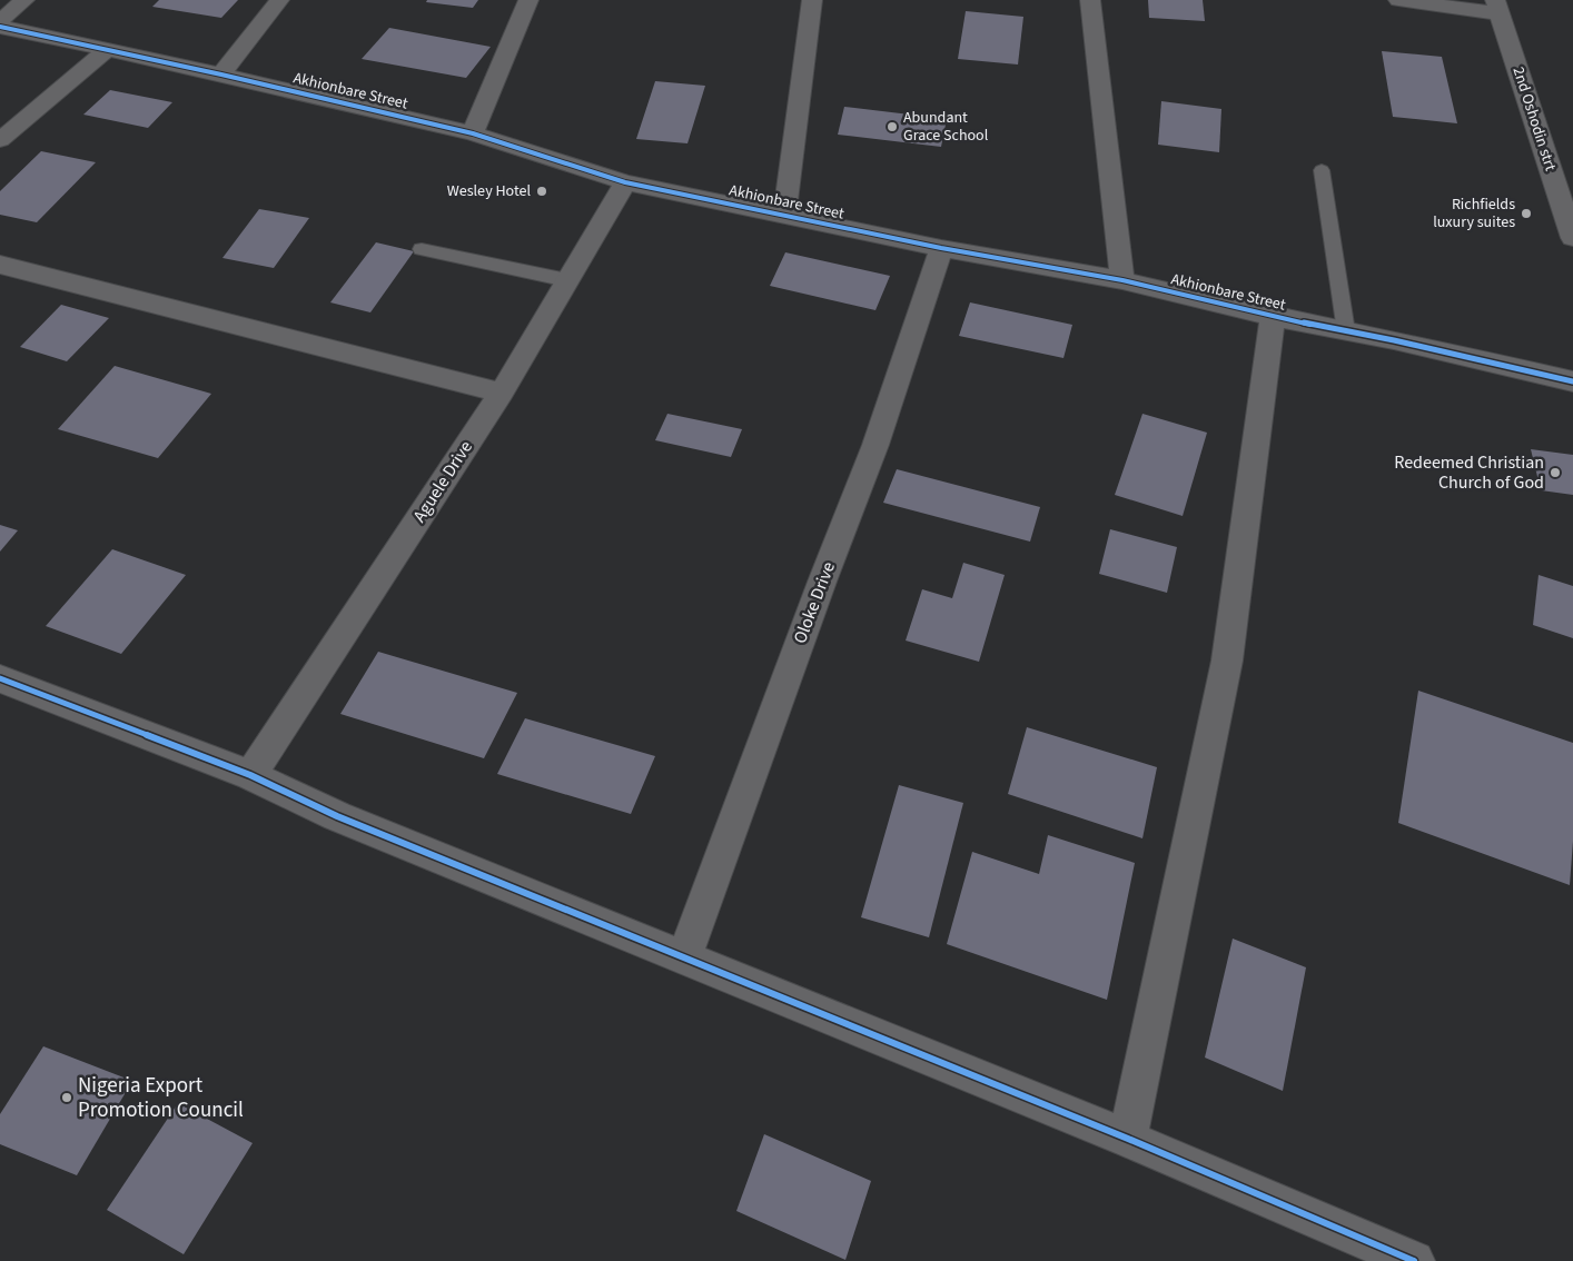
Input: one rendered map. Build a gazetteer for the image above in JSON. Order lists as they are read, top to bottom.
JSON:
{
  "streets": {
    "street": [
      "Akhionbare Street",
      "2nd Oshodin strt",
      "Aguele Drive",
      "Oloke Drive"
    ]
  },
  "crossings": [
    ["Akhionbare Street", "Aguele Drive"],
    ["Akhionbare Street", "Oloke Drive"]
  ],
  "places": [
    "Abundant Grace School",
    "Wesley Hotel",
    "Richfields luxury suites",
    "Redeemed Christian Church of God",
    "Nigeria Export Promotion Council"
  ]
}
